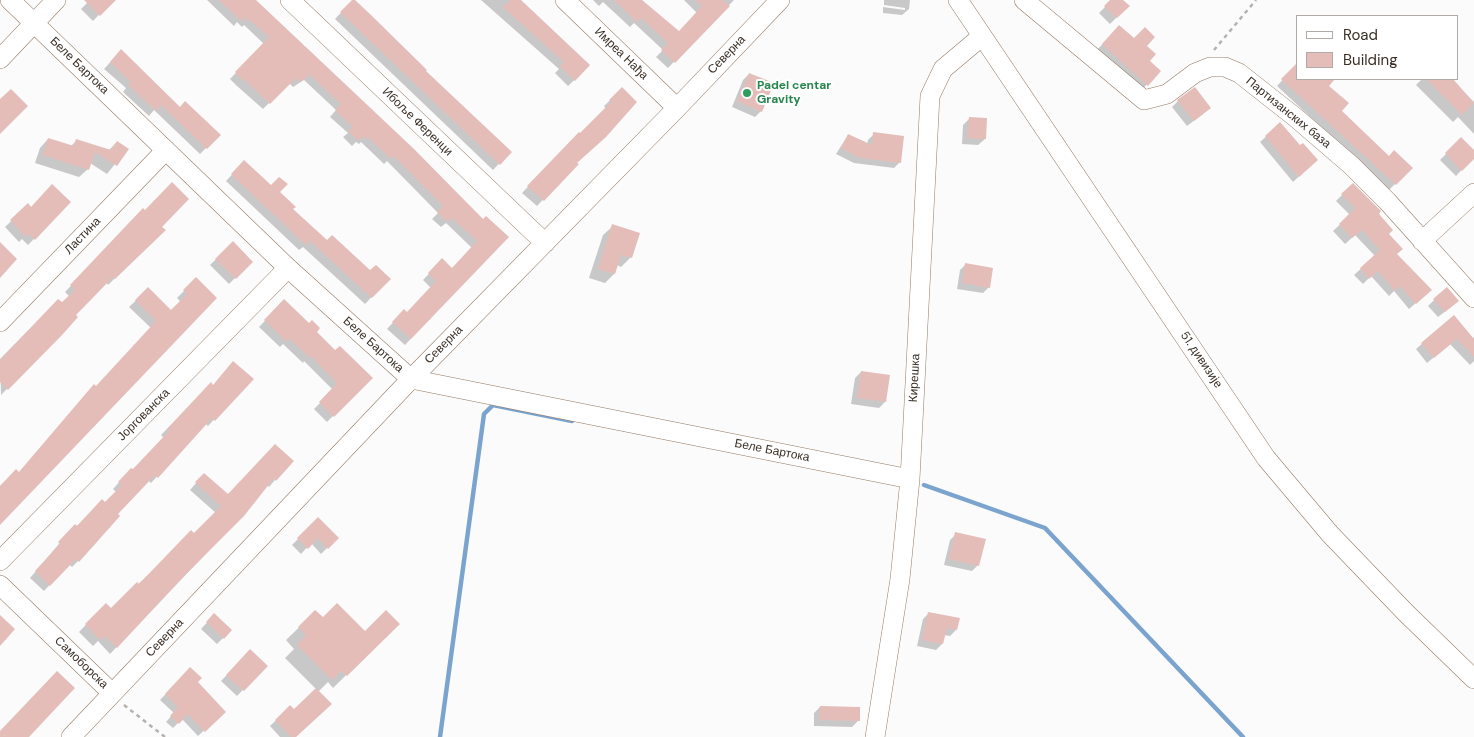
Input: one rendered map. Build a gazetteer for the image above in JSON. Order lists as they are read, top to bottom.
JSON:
{
  "streets": {
    "street": [
      "Имреа Нађа",
      "Северна",
      "Беле Бартока",
      "Партизанских база",
      "Ибоље Ференци",
      "Ластина",
      "51. дивизије",
      "Кирешка",
      "Јоргованска",
      "Самоборска"
    ]
  },
  "crossings": [
    ["Имреа Нађа", "Северна"],
    ["Северна", "Беле Бартока"],
    ["Северна", "Ибоље Ференци"],
    ["Северна", "Самоборска"],
    ["Беле Бартока", "Ластина"],
    ["Беле Бартока", "Кирешка"],
    ["Беле Бартока", "Јоргованска"],
    ["51. дивизије", "Кирешка"]
  ],
  "places": ["Padel centar Gravity"],
  "legend": ["Road", "Building"]
}
